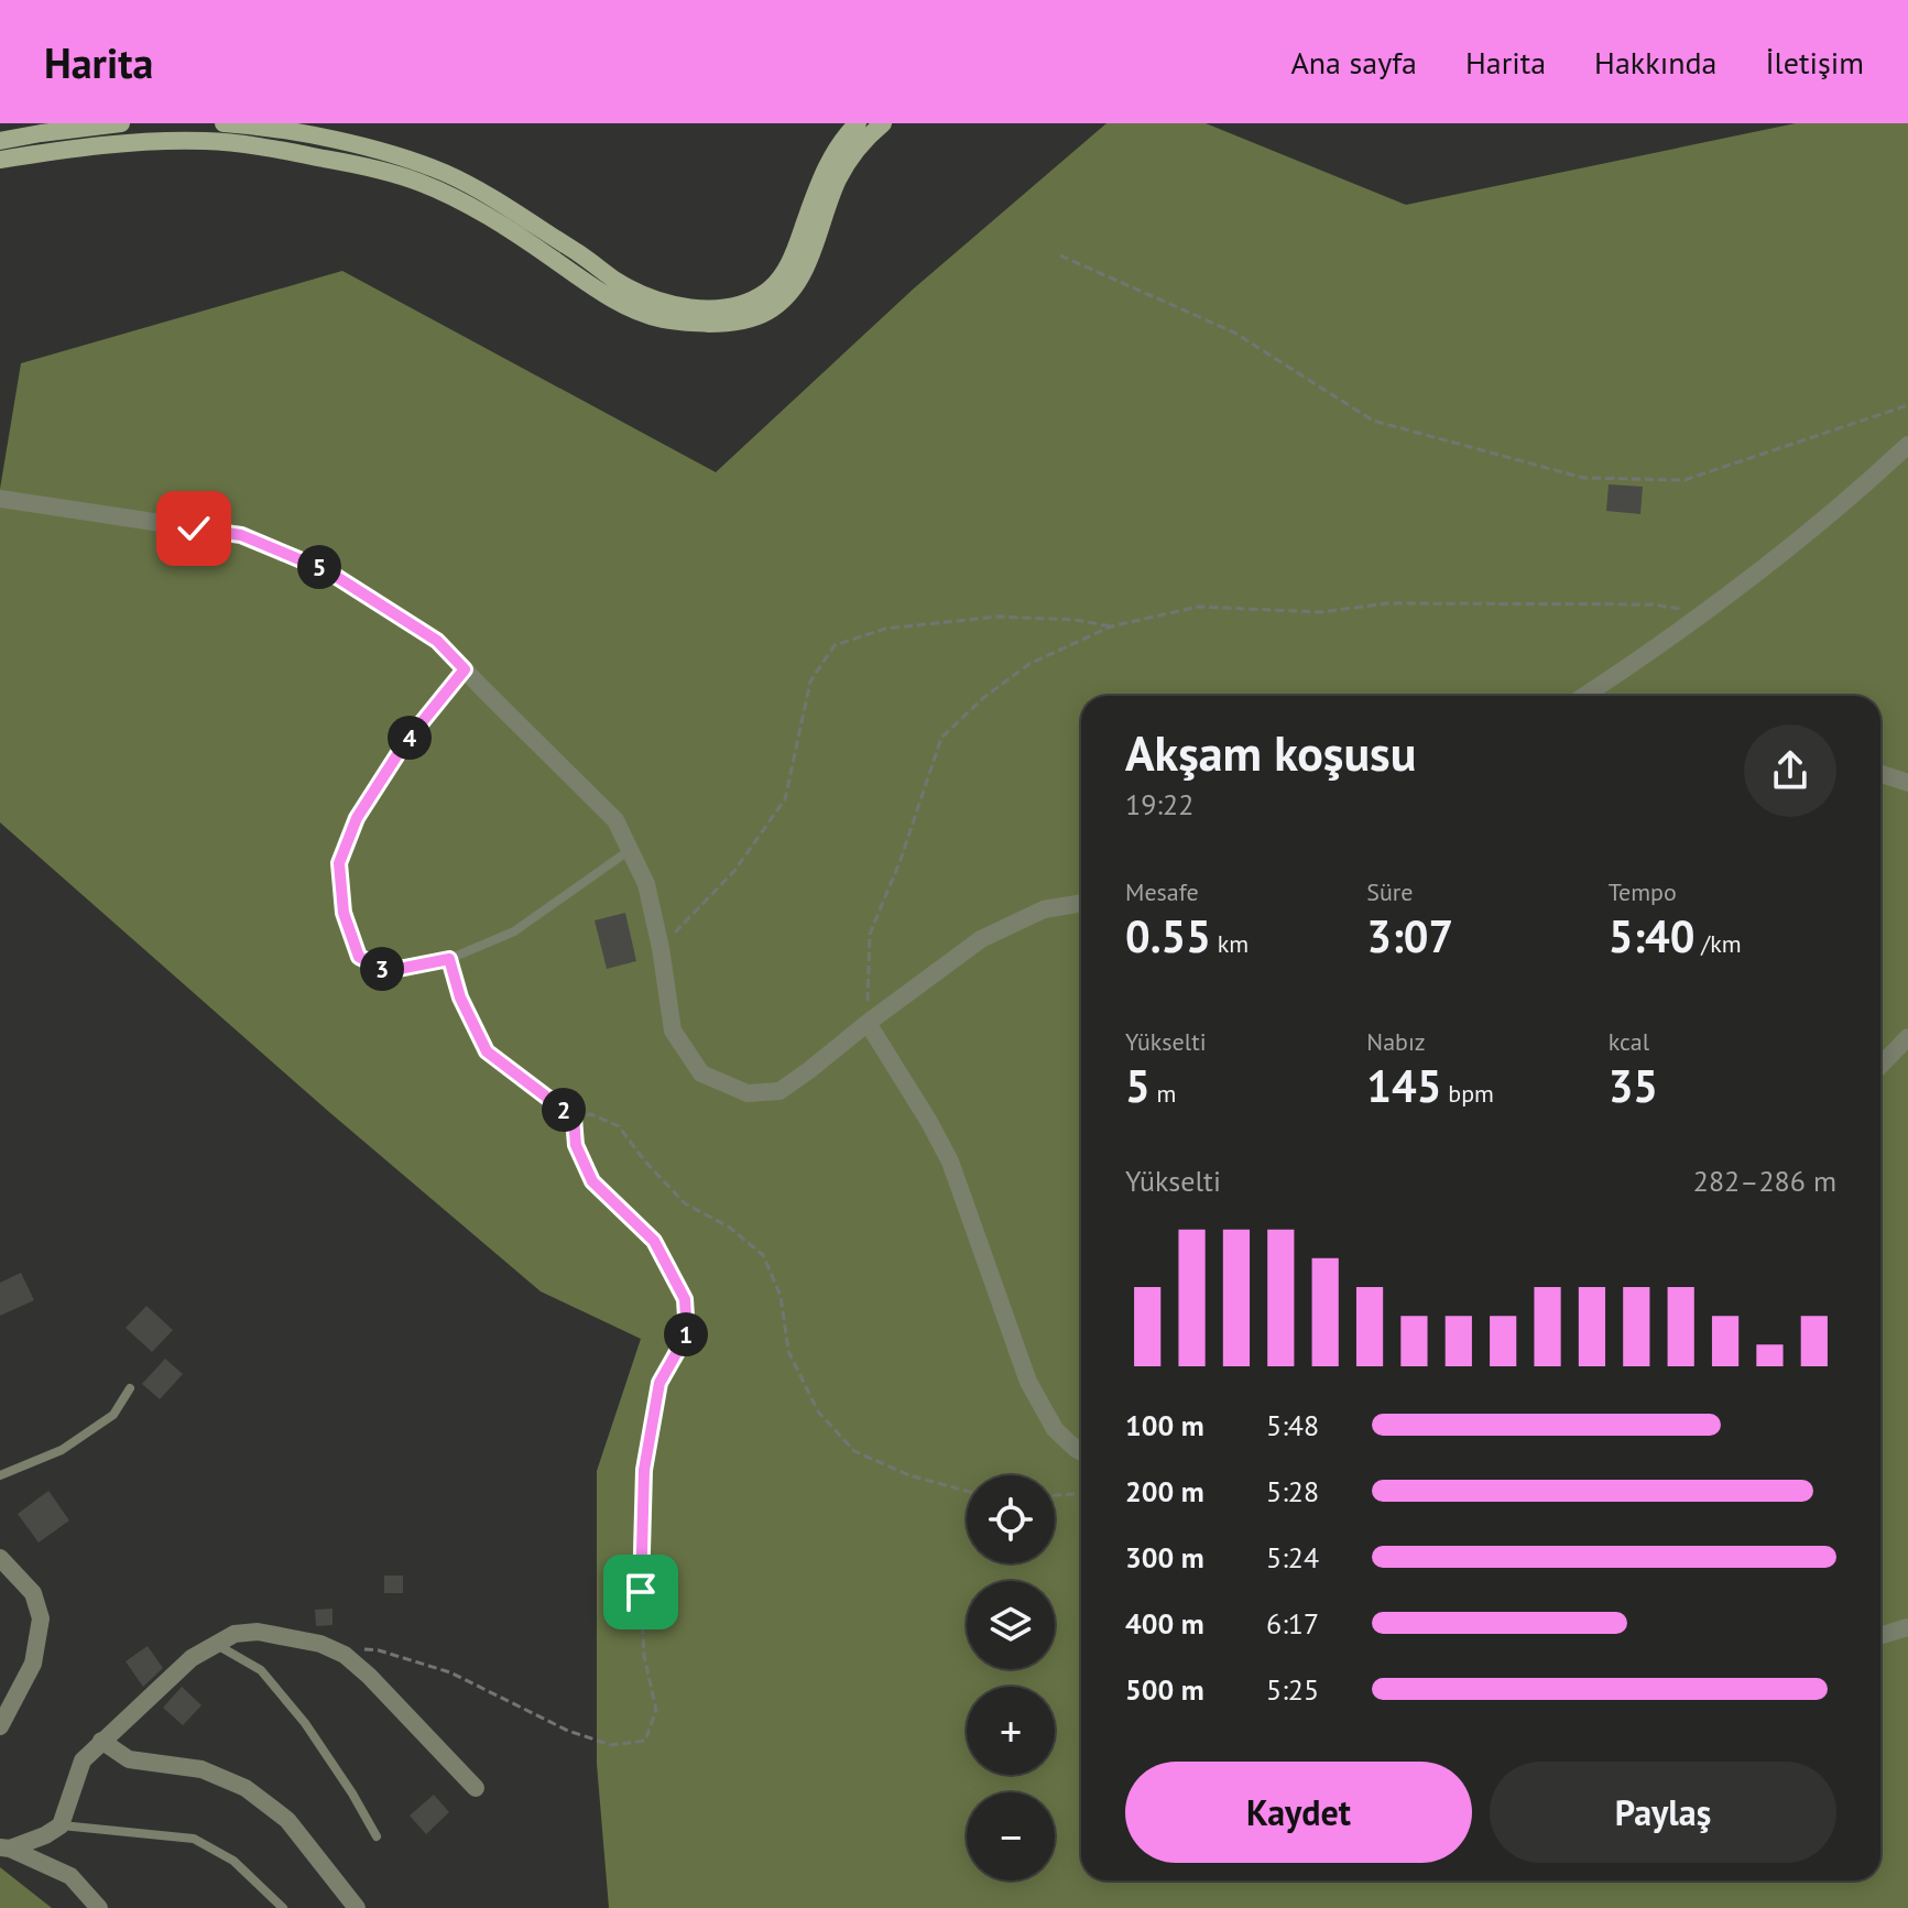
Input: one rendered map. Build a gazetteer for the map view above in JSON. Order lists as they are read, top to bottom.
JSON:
{
  "page": {
    "header": "Harita",
    "nav": [
      "Ana sayfa",
      "Harita",
      "Hakkında",
      "İletişim"
    ],
    "pins": [
      "5",
      "4",
      "3",
      "2",
      "1"
    ],
    "heading": ["Akşam koşusu", "19:22"],
    "stats": [
      ["Mesafe", "0.55 km"],
      ["Süre", "3:07"],
      ["Tempo", "5:40 /km"],
      ["Yükselti", "5 m"],
      ["Nabız", "145 bpm"],
      ["kcal", "35"]
    ],
    "chart": ["Yükselti", "282–286 m"],
    "list": [
      {
        "name": "100 m",
        "note": "5:48"
      },
      {
        "name": "200 m",
        "note": "5:28"
      },
      {
        "name": "300 m",
        "note": "5:24"
      },
      {
        "name": "400 m",
        "note": "6:17"
      },
      {
        "name": "500 m",
        "note": "5:25"
      }
    ],
    "map_buttons": ["+", "−"],
    "buttons": ["Kaydet", "Paylaş"]
  }
}
